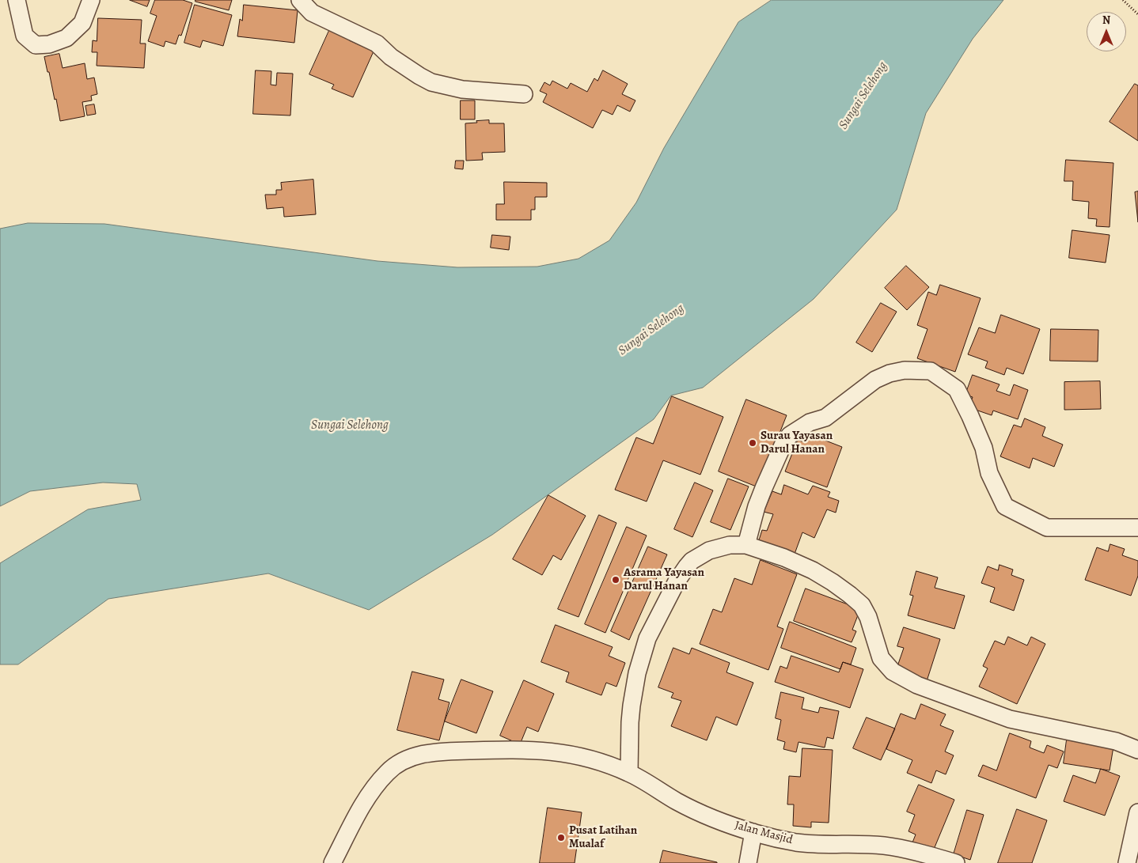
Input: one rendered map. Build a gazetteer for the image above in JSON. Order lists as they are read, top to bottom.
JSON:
{
  "streets": {
    "street": ["Jalan Masjid"]
  },
  "water": ["Sungai Selehong"],
  "places": ["Surau Yayasan Darul Hanan", "Asrama Yayasan Darul Hanan", "Pusat Latihan Mualaf"],
  "north": "top"
}
